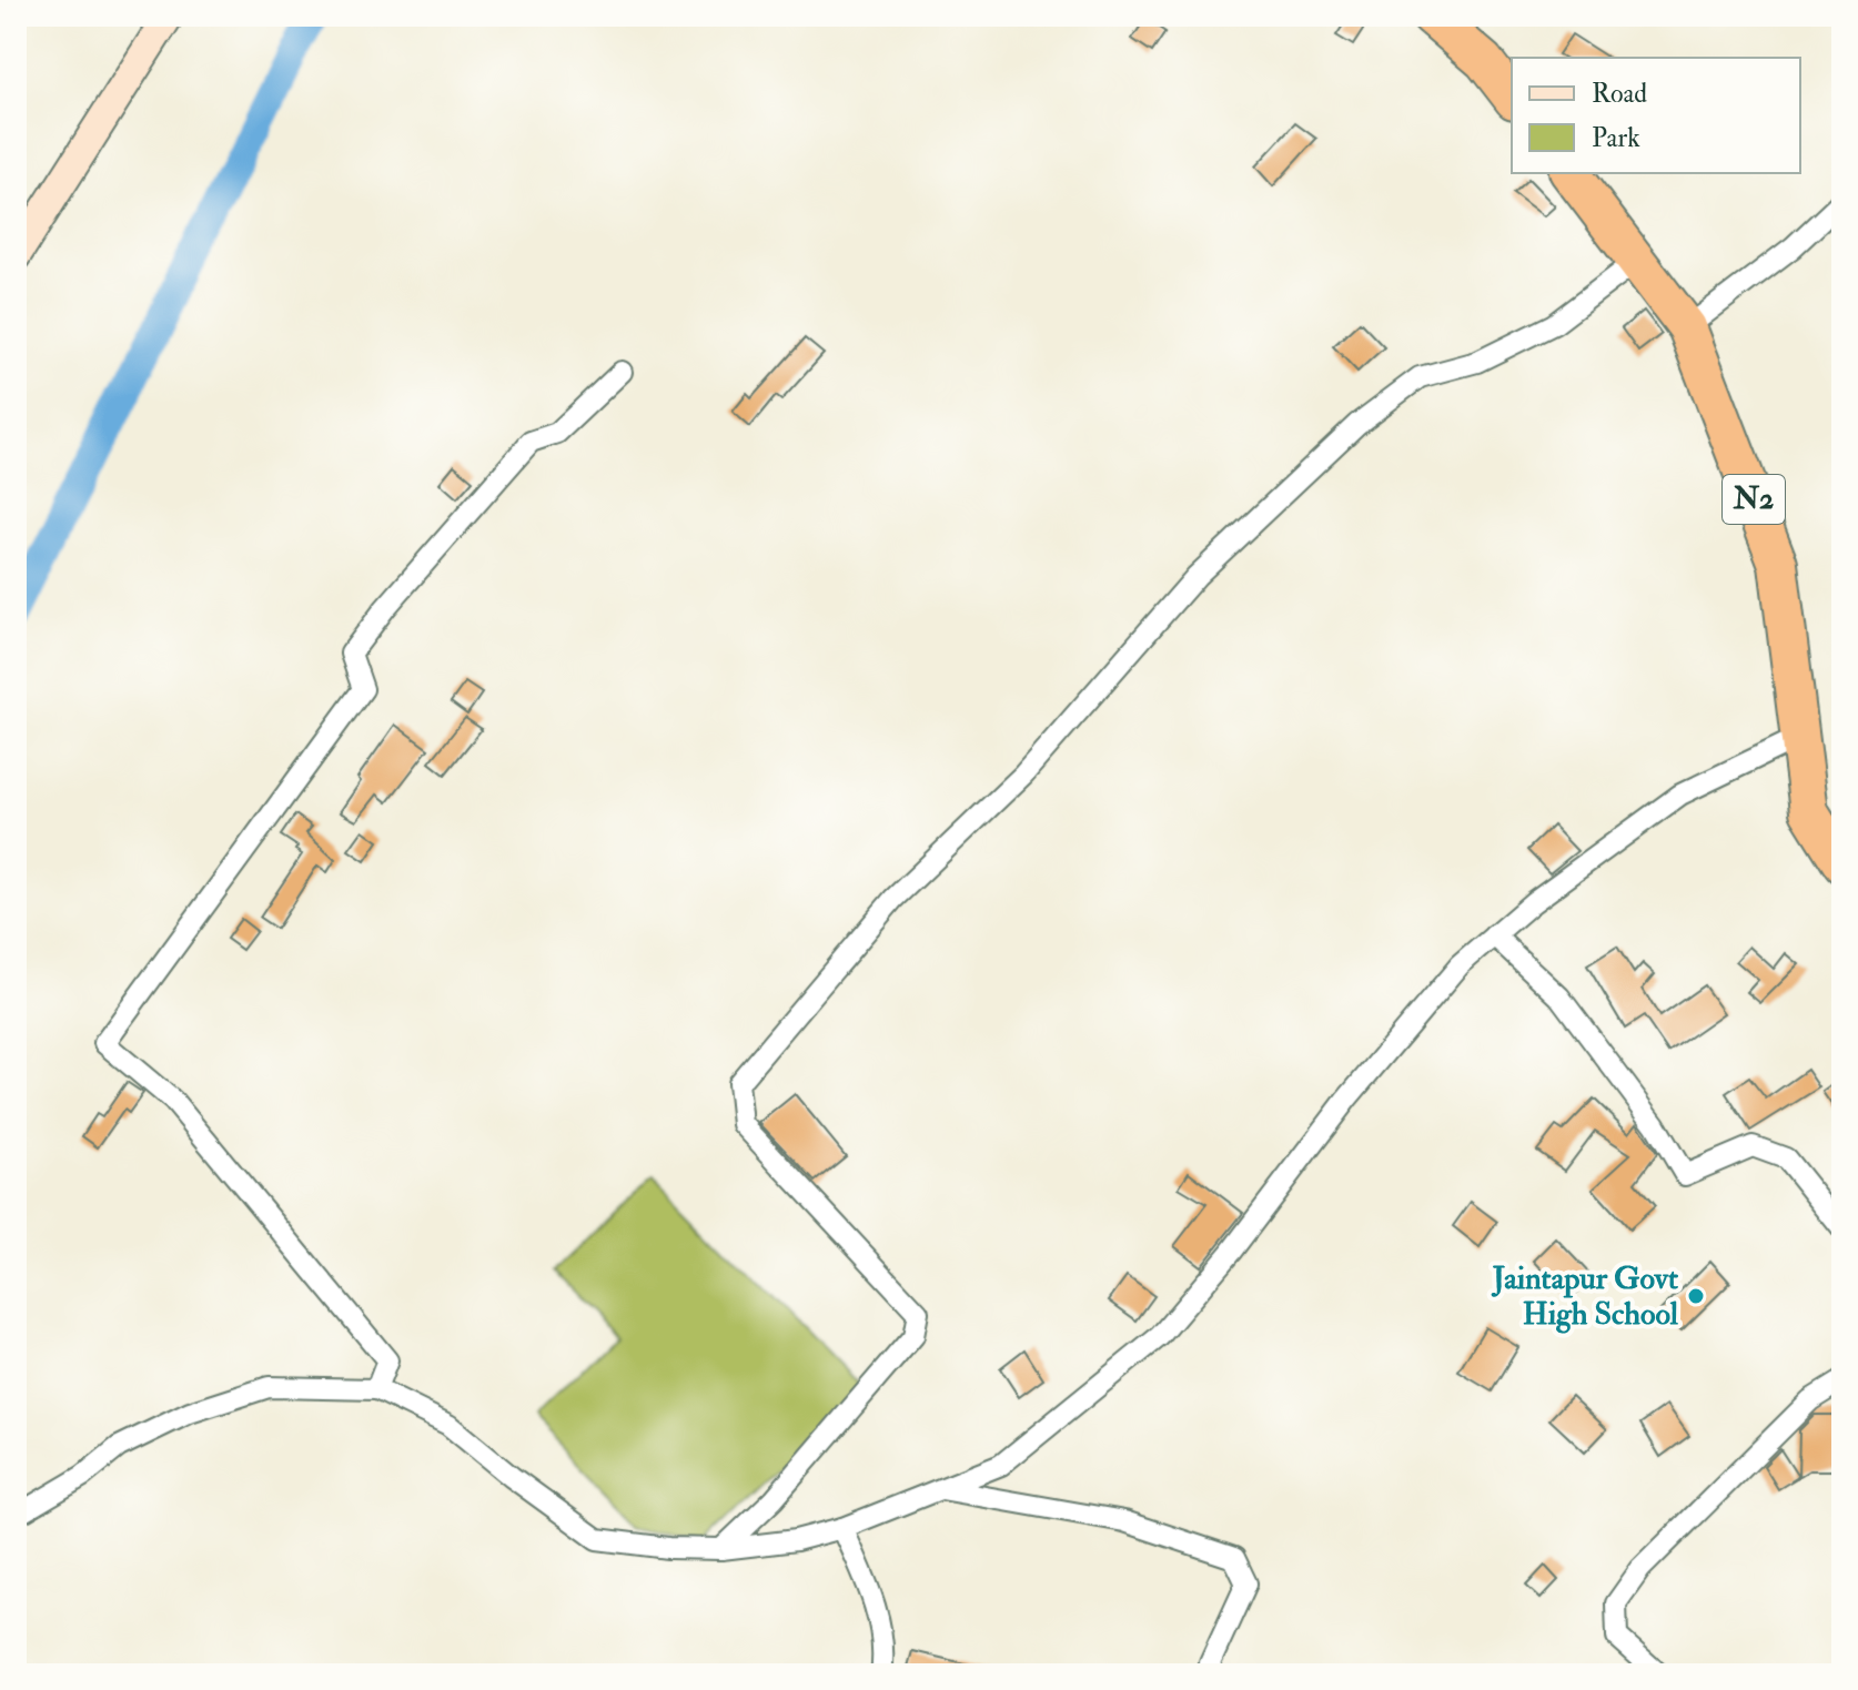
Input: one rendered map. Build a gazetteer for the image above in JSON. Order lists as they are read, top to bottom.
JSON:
{
  "streets": {
    "highway": ["N2"]
  },
  "places": ["Jaintapur Govt High School"],
  "legend": ["Road", "Park"]
}
